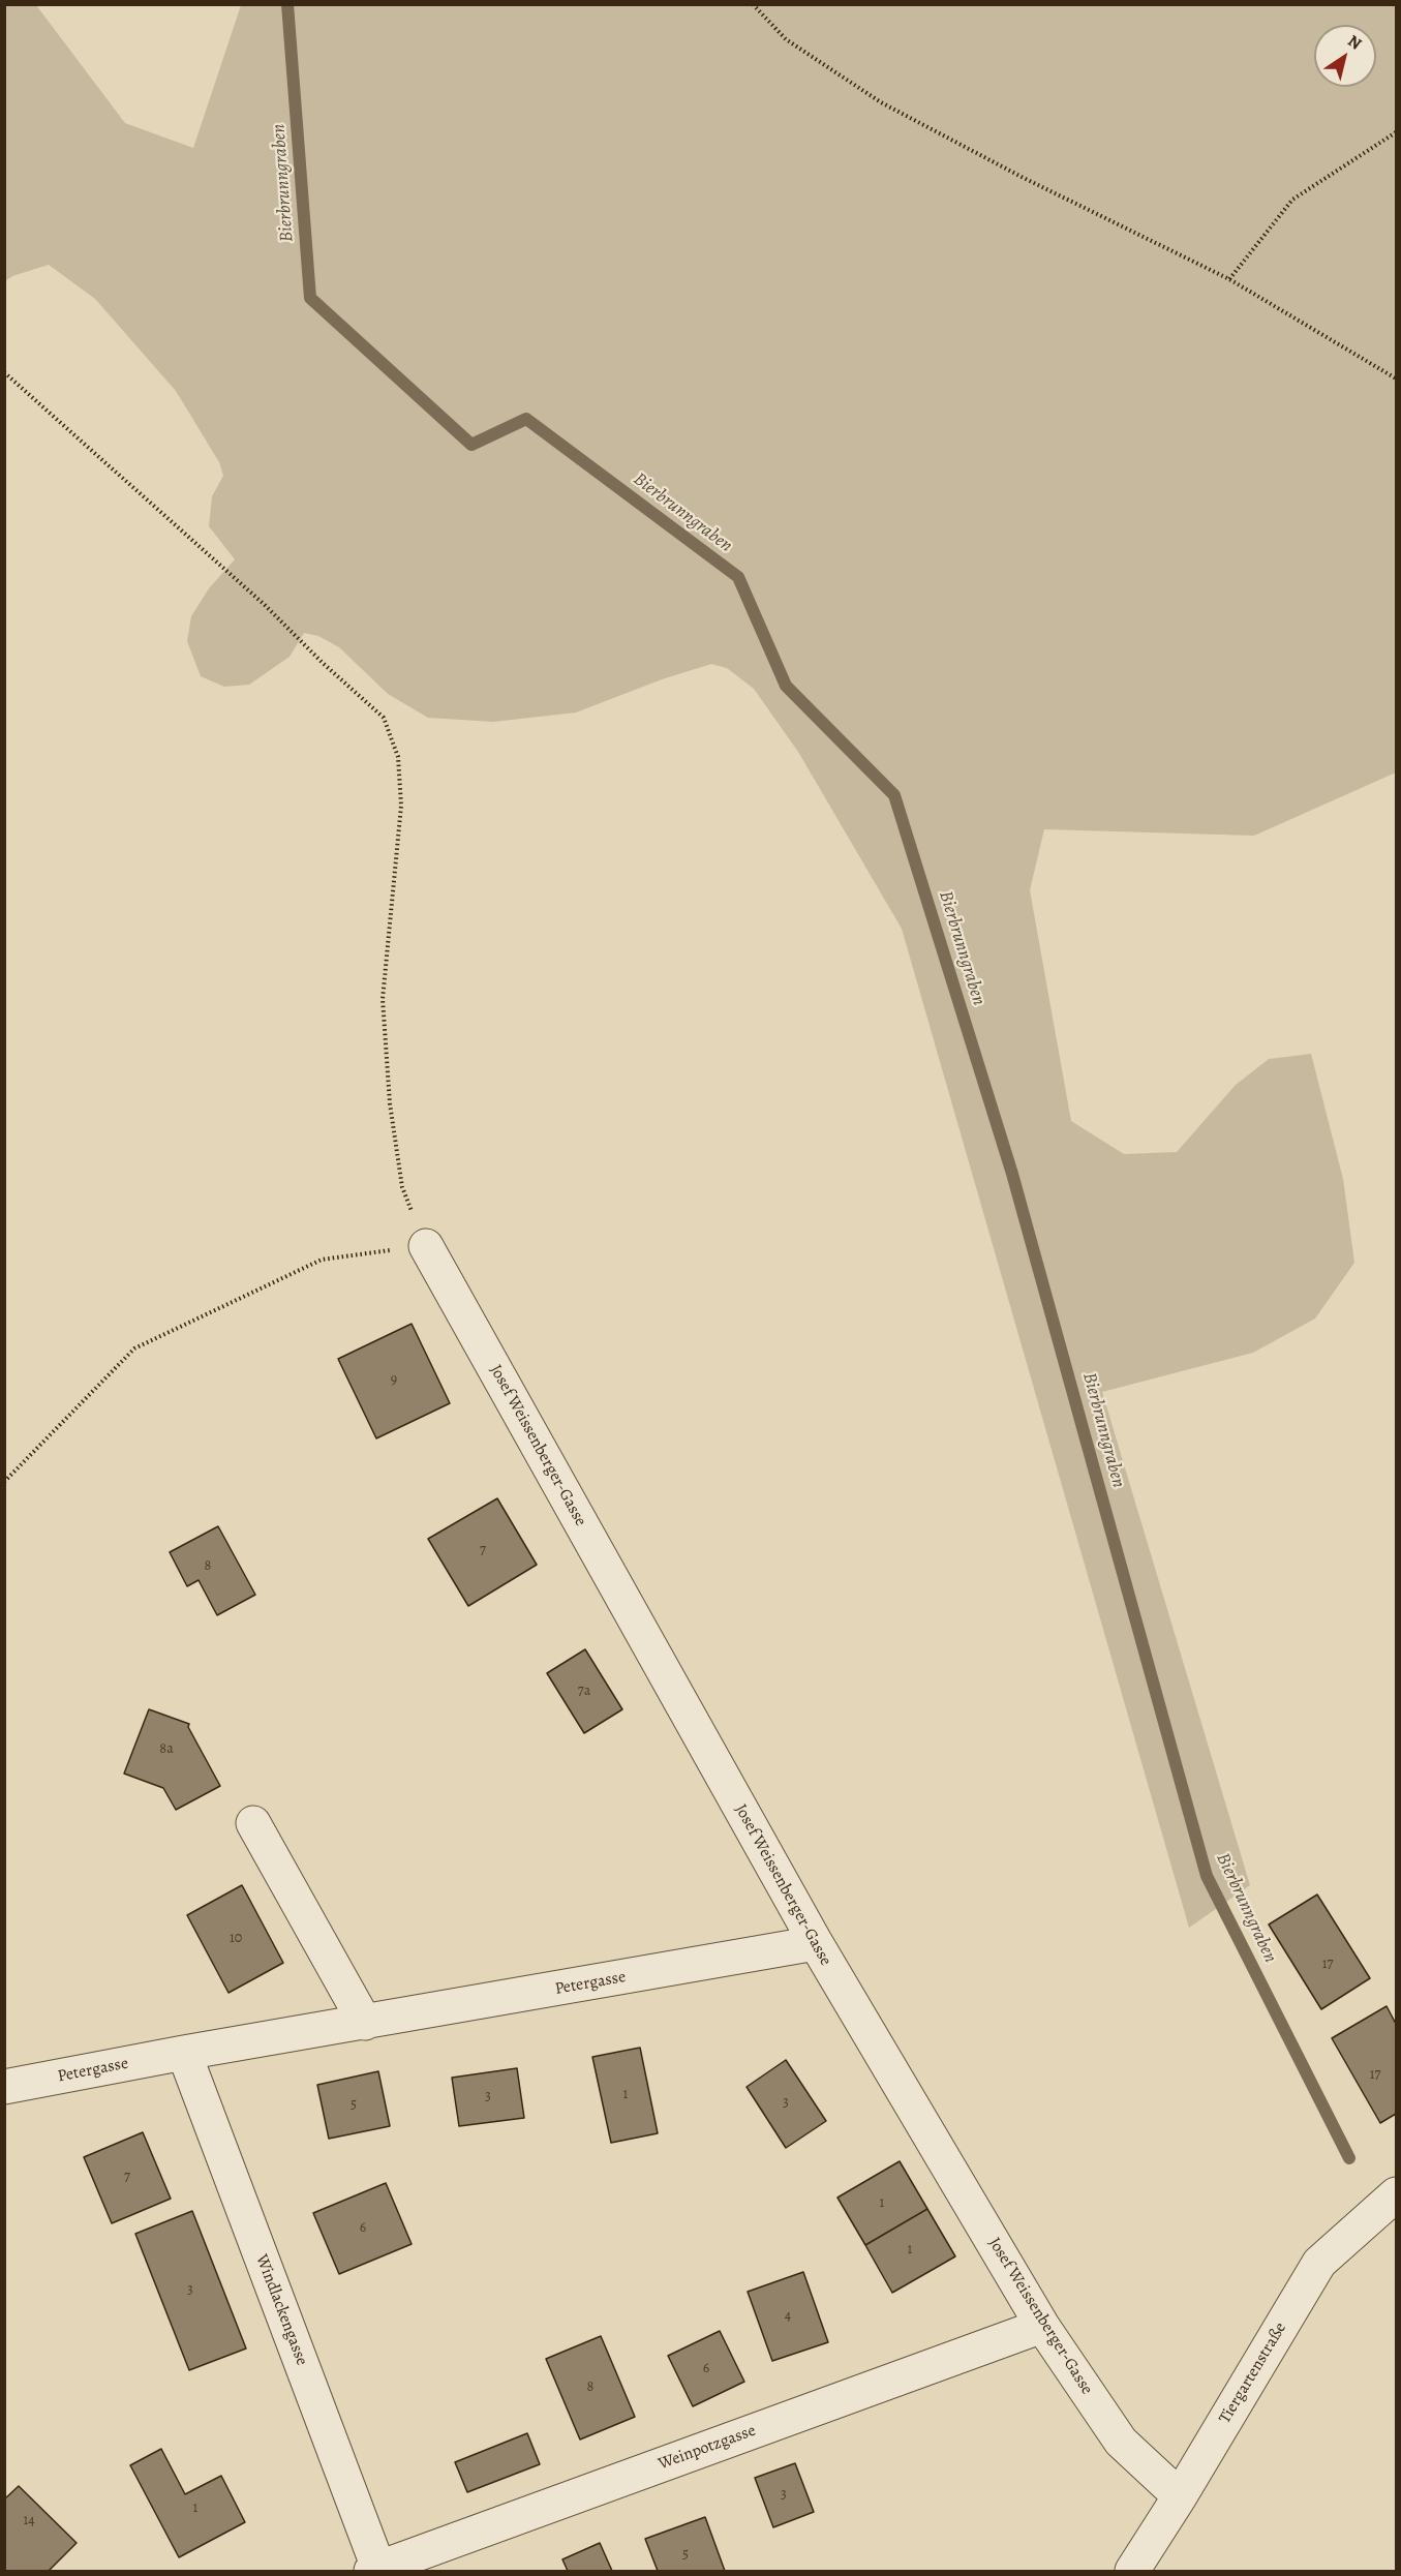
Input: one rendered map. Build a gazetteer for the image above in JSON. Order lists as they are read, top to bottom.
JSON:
{
  "streets": {
    "street": [
      "Josef Weissenberger-Gasse",
      "Petergasse",
      "Windlackengasse",
      "Tiergartenstraße",
      "Weinpotzgasse"
    ]
  },
  "crossings": [
    ["Josef Weissenberger-Gasse", "Petergasse"],
    ["Josef Weissenberger-Gasse", "Tiergartenstraße"],
    ["Josef Weissenberger-Gasse", "Weinpotzgasse"],
    ["Petergasse", "Windlackengasse"],
    ["Windlackengasse", "Weinpotzgasse"]
  ],
  "water": ["Bierbrunngraben"],
  "house_numbers": [
    "9",
    "7",
    "8",
    "7a",
    "8a",
    "10",
    "17",
    "17",
    "1",
    "3",
    "3",
    "5",
    "7",
    "1",
    "6",
    "1",
    "3",
    "4",
    "6",
    "8",
    "3",
    "1",
    "14",
    "5"
  ],
  "north": "top right"
}
